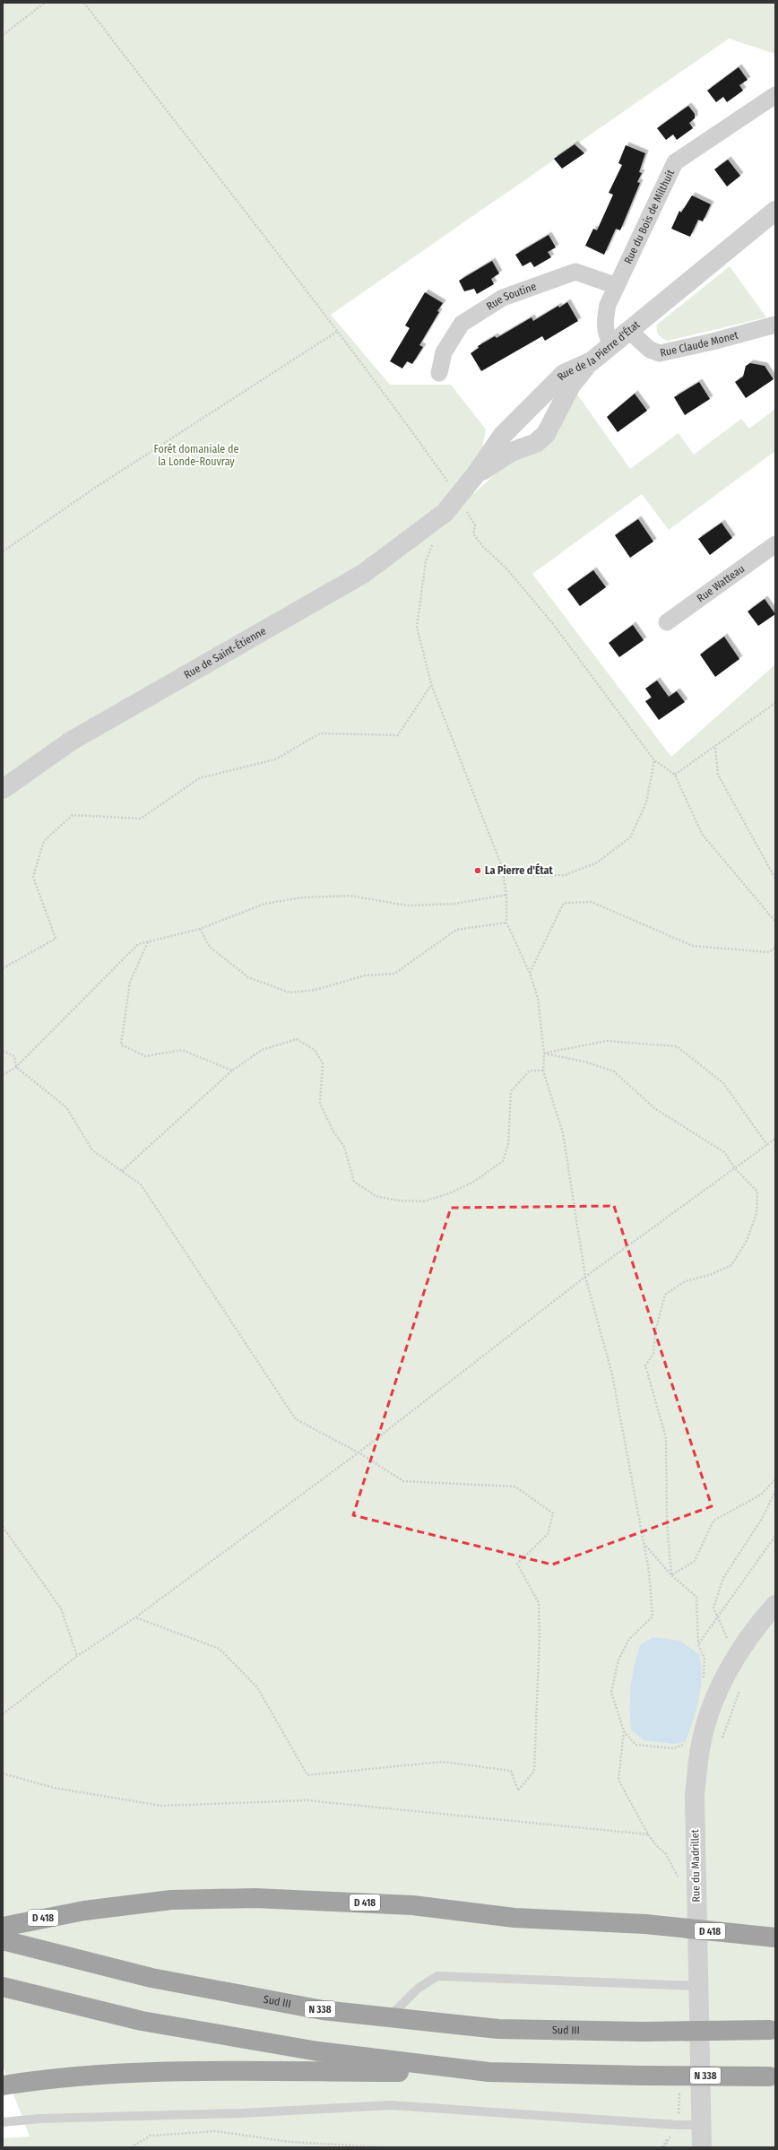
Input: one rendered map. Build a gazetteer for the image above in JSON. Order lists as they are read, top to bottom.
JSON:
{
  "streets": {
    "highway": ["D 418", "Sud III", "N 338"],
    "street": [
      "Rue du Bois de Milthuit",
      "Rue Soutine",
      "Rue Claude Monet",
      "Rue de la Pierre d'État",
      "Rue Watteau",
      "Rue de Saint-Étienne",
      "Rue du Madrillet"
    ]
  },
  "crossings": [
    ["Rue du Bois de Milthuit", "Rue Soutine"],
    ["Rue du Bois de Milthuit", "Rue de la Pierre d'État"],
    ["Rue Claude Monet", "Rue de la Pierre d'État"],
    ["Rue de la Pierre d'État", "Rue de Saint-Étienne"]
  ],
  "parks": ["Forêt domaniale de la Londe-Rouvray"],
  "places": ["La Pierre d'État"]
}
